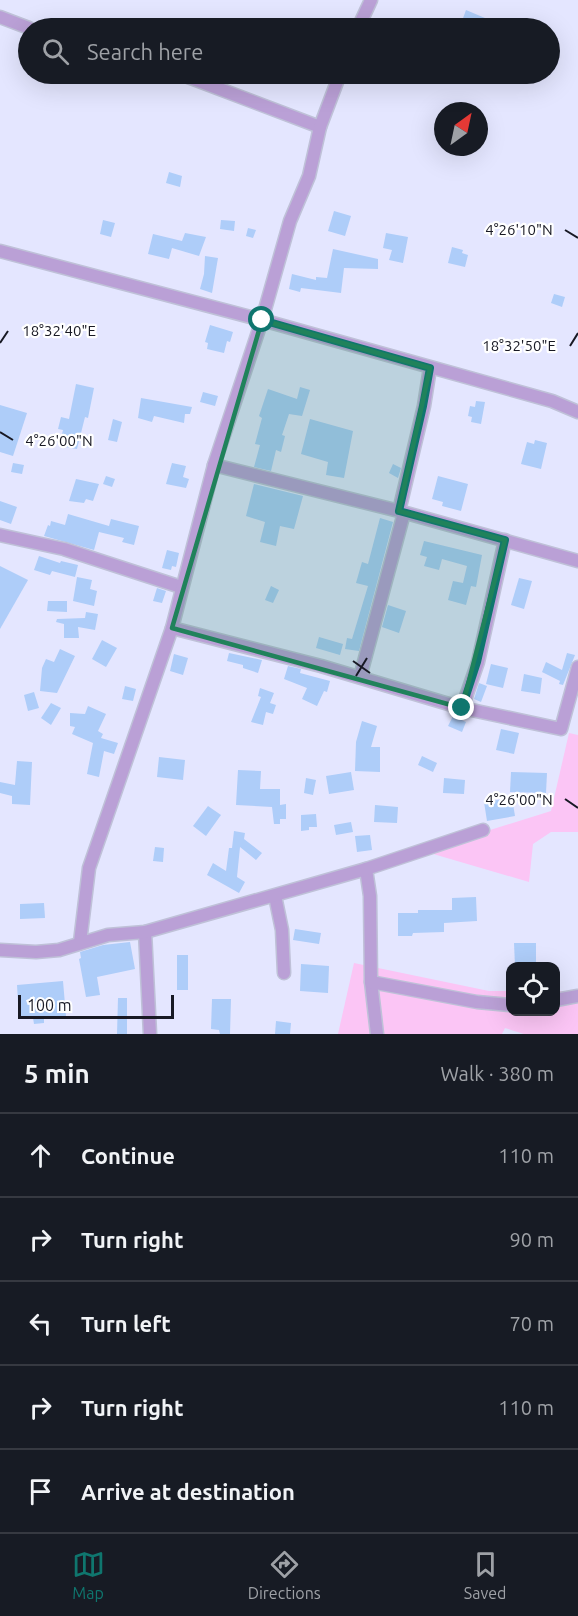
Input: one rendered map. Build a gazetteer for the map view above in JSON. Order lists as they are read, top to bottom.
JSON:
{
  "scale_bar": "100 m",
  "north": "top right",
  "page": {
    "search": "Search here",
    "scale": "100 m",
    "heading": ["5 min", "Walk · 380 m"],
    "list": [
      ["Continue", "110 m"],
      ["Turn right", "90 m"],
      ["Turn left", "70 m"],
      ["Turn right", "110 m"],
      "Arrive at destination"
    ],
    "nav": ["Map", "Directions", "Saved"]
  },
  "coordinates": [
    "4°26'10\"N",
    "18°32'40\"E",
    "18°32'50\"E",
    "4°26'00\"N"
  ]
}
